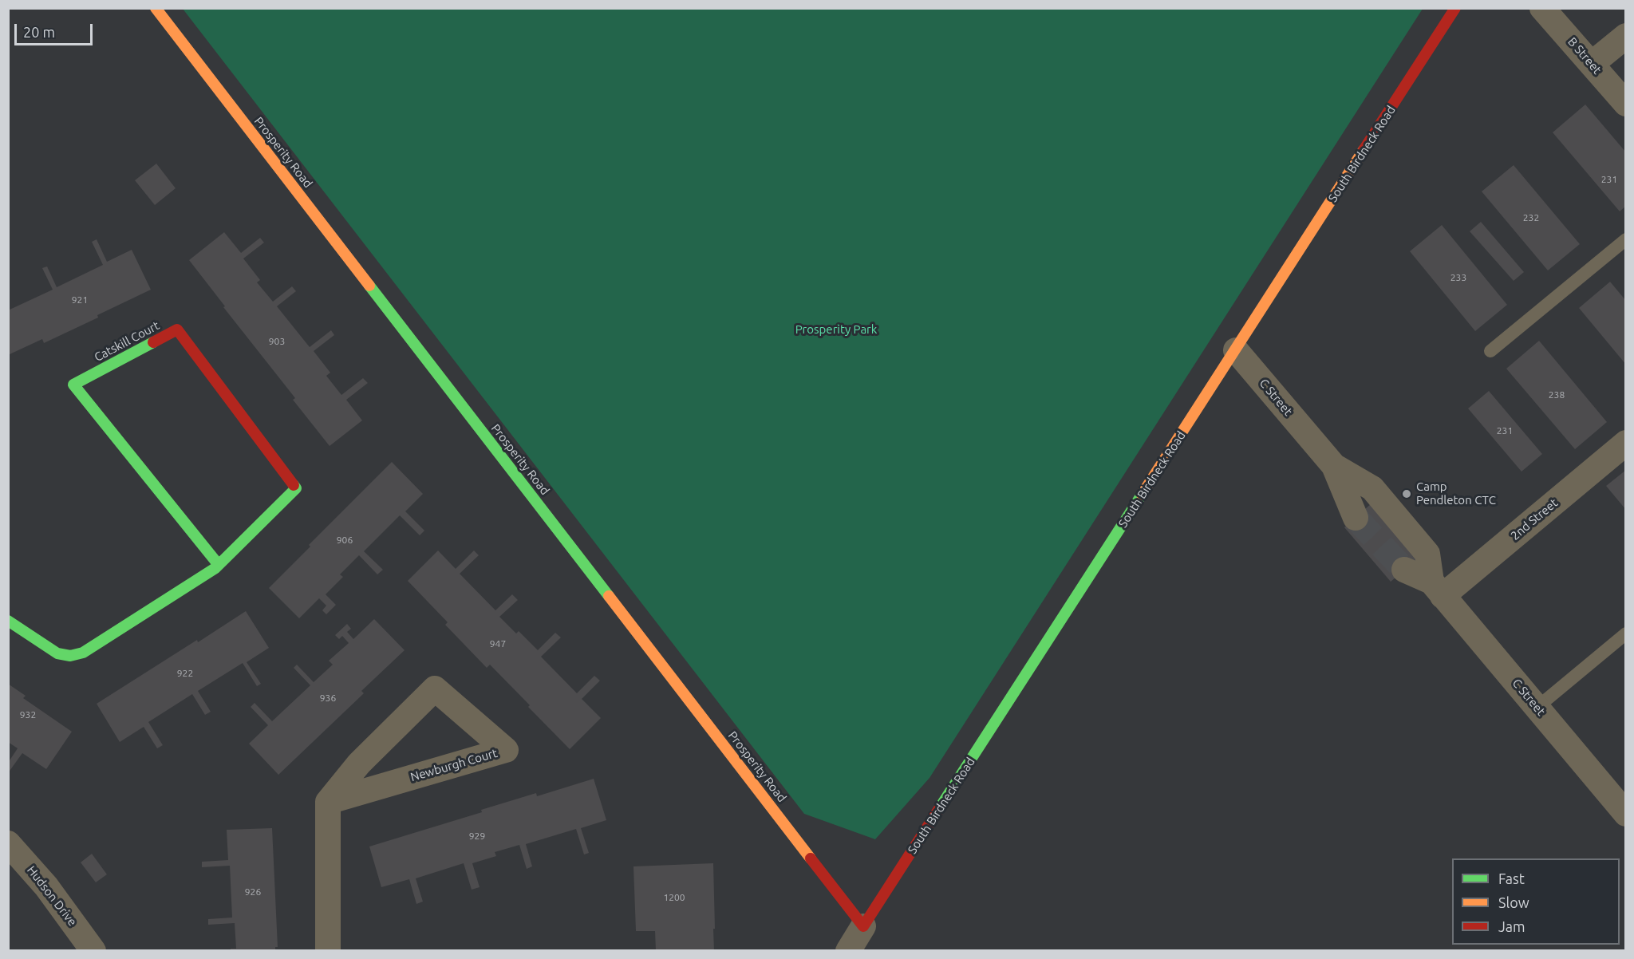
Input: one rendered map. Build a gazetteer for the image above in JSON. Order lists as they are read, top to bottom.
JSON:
{
  "streets": {
    "street": [
      "B Street",
      "Prosperity Road",
      "South Birdneck Road",
      "Catskill Court",
      "C Street",
      "2nd Street",
      "Newburgh Court",
      "Hudson Drive"
    ]
  },
  "crossings": [
    ["Prosperity Road", "South Birdneck Road"],
    ["South Birdneck Road", "C Street"],
    ["C Street", "2nd Street"]
  ],
  "parks": ["Prosperity Park"],
  "places": ["Camp Pendleton CTC"],
  "house_numbers": [
    "231",
    "232",
    "233",
    "921",
    "903",
    "238",
    "231",
    "906",
    "947",
    "922",
    "936",
    "932",
    "929",
    "926",
    "1200"
  ],
  "legend": ["Fast", "Slow", "Jam"],
  "scale_bar": "20 m"
}
